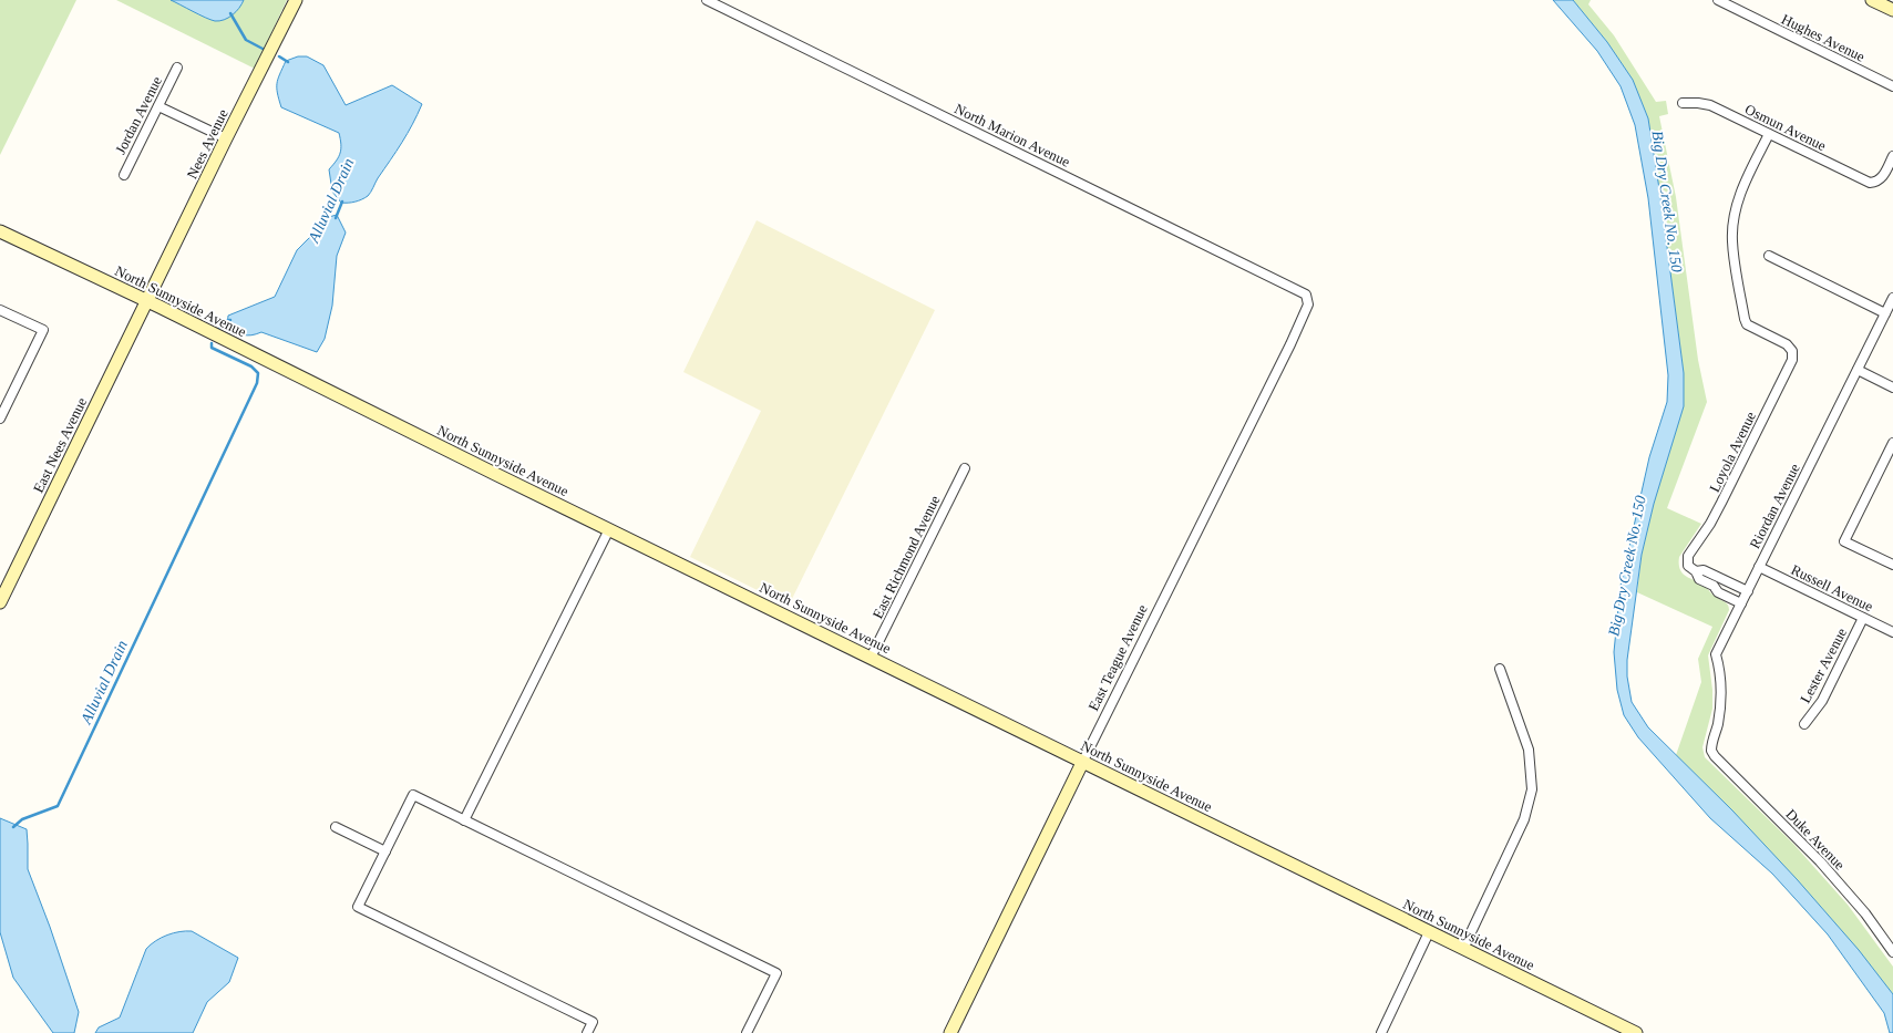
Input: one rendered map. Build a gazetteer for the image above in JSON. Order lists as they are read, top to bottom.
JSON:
{
  "streets": {
    "main road": [
      "Nees Avenue",
      "North Sunnyside Avenue",
      "East Nees Avenue",
      "East Teague Avenue"
    ],
    "street": [
      "Hughes Avenue",
      "Jordan Avenue",
      "Osmun Avenue",
      "North Marion Avenue",
      "Loyola Avenue",
      "Riordan Avenue",
      "East Richmond Avenue",
      "Russell Avenue",
      "Lester Avenue",
      "Duke Avenue"
    ]
  },
  "crossings": [
    ["Osmun Avenue", "Loyola Avenue"],
    ["North Marion Avenue", "East Teague Avenue"],
    ["Nees Avenue", "North Sunnyside Avenue"],
    ["Nees Avenue", "East Nees Avenue"],
    ["North Sunnyside Avenue", "East Nees Avenue"],
    ["North Sunnyside Avenue", "East Richmond Avenue"],
    ["North Sunnyside Avenue", "East Teague Avenue"],
    ["Riordan Avenue", "Russell Avenue"],
    ["Riordan Avenue", "Duke Avenue"],
    ["Russell Avenue", "Lester Avenue"]
  ],
  "water": ["Alluvial Drain", "Big Dry Creek No. 150"]
}
